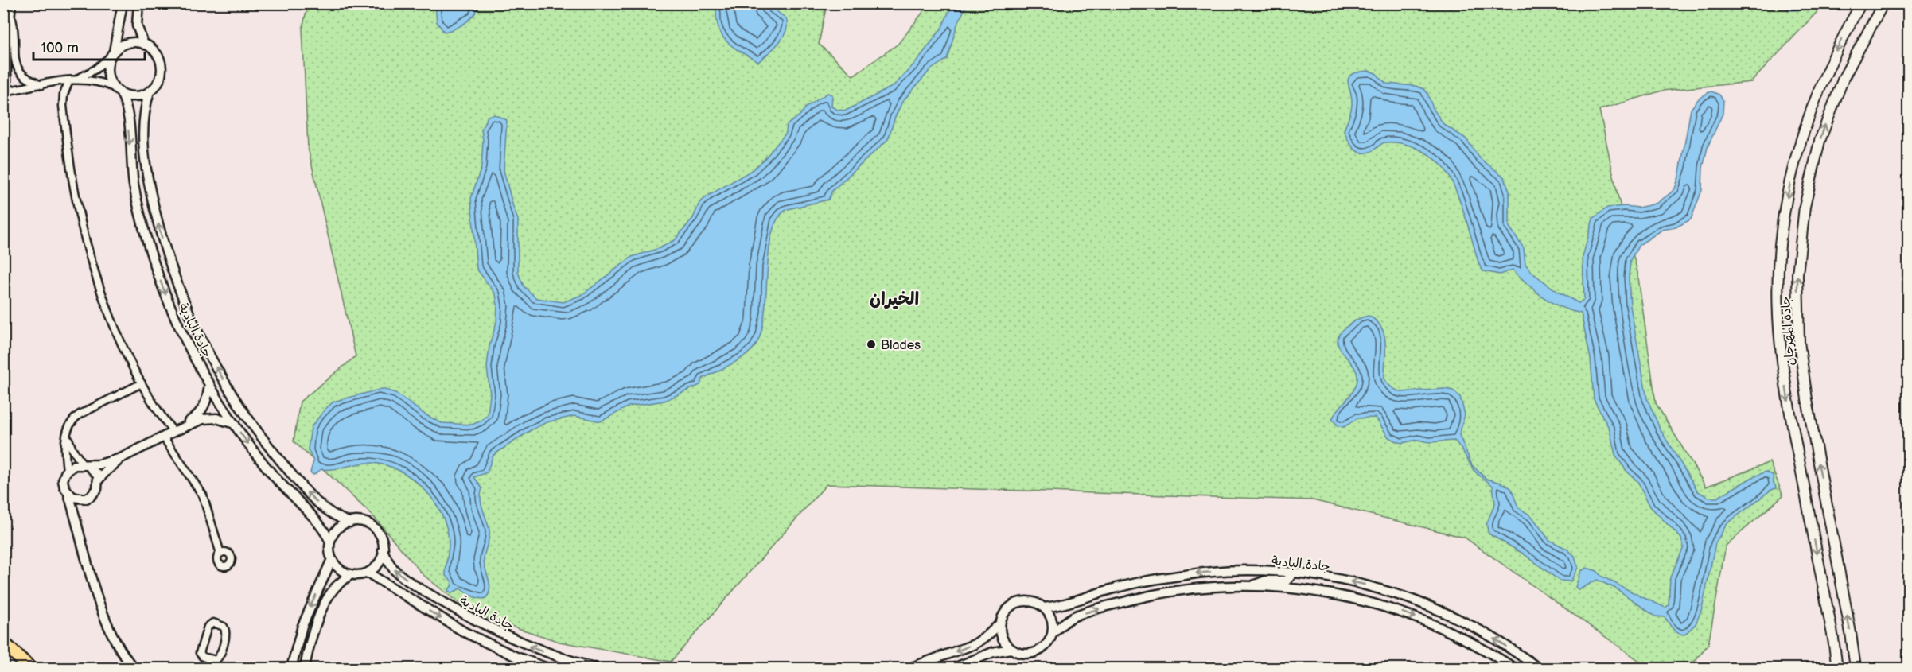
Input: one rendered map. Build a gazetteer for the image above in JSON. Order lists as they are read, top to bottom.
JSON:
{
  "streets": {
    "main road": ["جادة المهرجان"],
    "street": ["جادة البادية"]
  },
  "districts": ["الخيران"],
  "places": ["Blades"],
  "scale_bar": "100 m"
}
